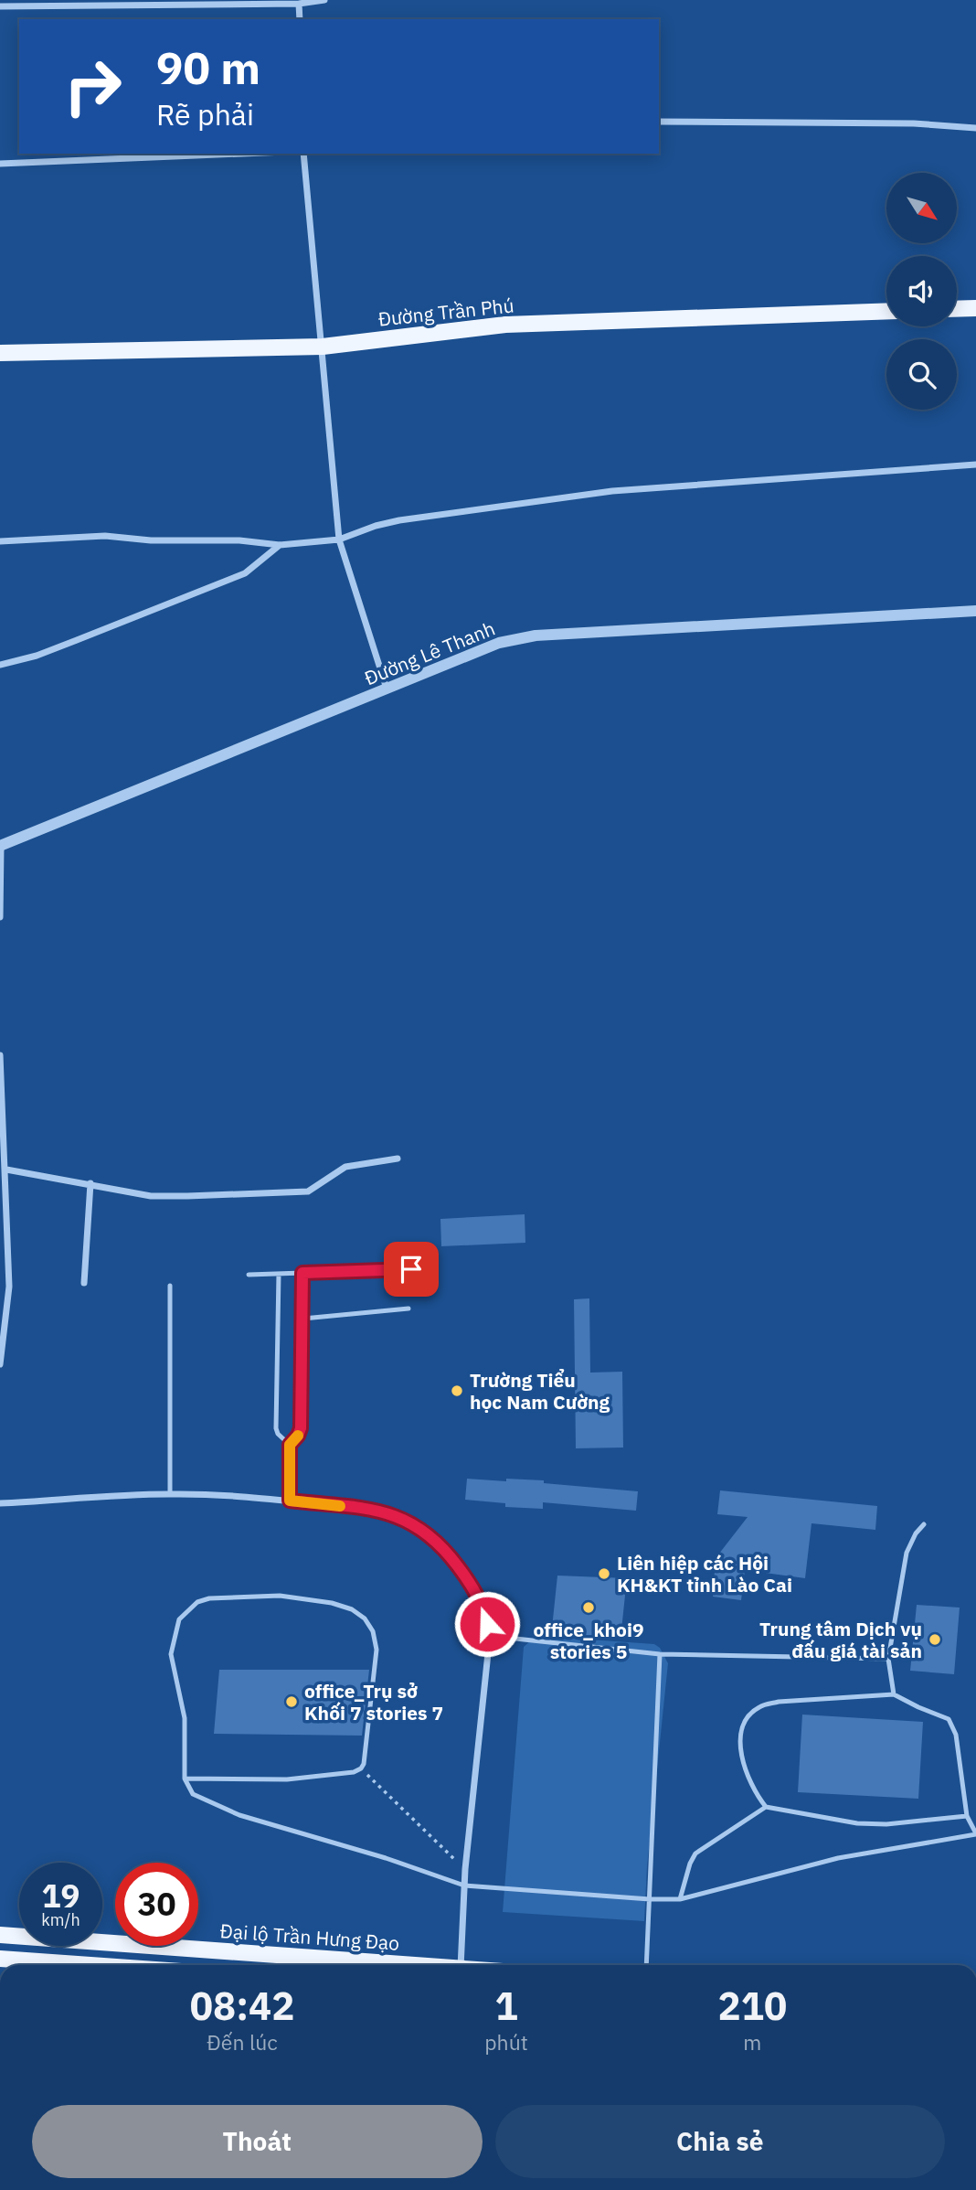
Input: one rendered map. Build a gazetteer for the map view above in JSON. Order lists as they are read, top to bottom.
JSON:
{
  "streets": {
    "main road": ["Đường Trần Phú", "Đại lộ Trần Hưng Đạo"],
    "street": ["Đường Lê Thanh"]
  },
  "places": [
    "Trường Tiểu học Nam Cường",
    "Liên hiệp các Hội KH&KT tỉnh Lào Cai",
    "office_khoi9 stories 5",
    "Trung tâm Dịch vụ đấu giá tài sản",
    "office_Trụ sở Khối 7 stories 7"
  ],
  "north": "bottom right",
  "page": {
    "turn": ["90 m", "Rẽ phải"],
    "speed": "19 km/h",
    "limit": "30",
    "eta": [
      "08:42",
      "Đến lúc",
      "1",
      "phút",
      "210",
      "m"
    ],
    "buttons": ["Thoát", "Chia sẻ"]
  }
}
